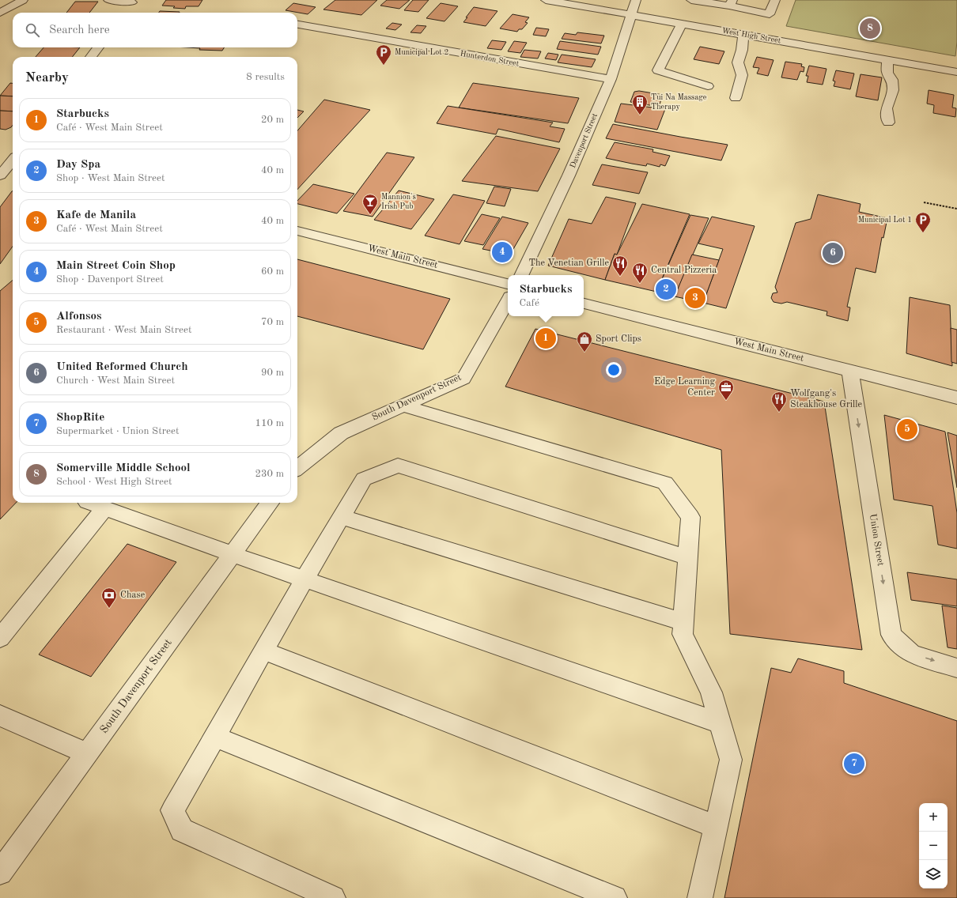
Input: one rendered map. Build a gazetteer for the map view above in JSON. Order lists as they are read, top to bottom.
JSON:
{
  "streets": {
    "street": [
      "West High Street",
      "Hunterdon Street",
      "Davenport Street",
      "West Main Street",
      "South Davenport Street",
      "Union Street"
    ]
  },
  "crossings": [
    ["West High Street", "Davenport Street"],
    ["Hunterdon Street", "Davenport Street"],
    ["West Main Street", "Union Street"]
  ],
  "one_way": ["Union Street"],
  "places": {
    "parking": ["Municipal Lot 2", "Municipal Lot 1"],
    "building": ["Tui Na Massage Therapy"],
    "bar": ["Mannion's Irish Pub"],
    "restaurant": ["The Venetian Grille", "Central Pizzeria", "Wolfgang's Steakhouse Grille"],
    "shop": ["Sport Clips"],
    "office": ["Edge Learning Center"],
    "bank": ["Chase"]
  },
  "page": {
    "search": "Search here",
    "pins": [
      "8",
      "4",
      "6",
      "2",
      "3",
      "1",
      "5",
      "7"
    ],
    "heading": ["Nearby", "8 results"],
    "list": [
      {
        "mark": "1",
        "name": "Starbucks",
        "note": "Café · West Main Street",
        "value": "20 m"
      },
      {
        "mark": "2",
        "name": "Day Spa",
        "note": "Shop · West Main Street",
        "value": "40 m"
      },
      {
        "mark": "3",
        "name": "Kafe de Manila",
        "note": "Café · West Main Street",
        "value": "40 m"
      },
      {
        "mark": "4",
        "name": "Main Street Coin Shop",
        "note": "Shop · Davenport Street",
        "value": "60 m"
      },
      {
        "mark": "5",
        "name": "Alfonsos",
        "note": "Restaurant · West Main Street",
        "value": "70 m"
      },
      {
        "mark": "6",
        "name": "United Reformed Church",
        "note": "Church · West Main Street",
        "value": "90 m"
      },
      {
        "mark": "7",
        "name": "ShopRite",
        "note": "Supermarket · Union Street",
        "value": "110 m"
      },
      {
        "mark": "8",
        "name": "Somerville Middle School",
        "note": "School · West High Street",
        "value": "230 m"
      }
    ],
    "popup": ["Starbucks", "Café"],
    "map_buttons": ["+", "−"]
  }
}
